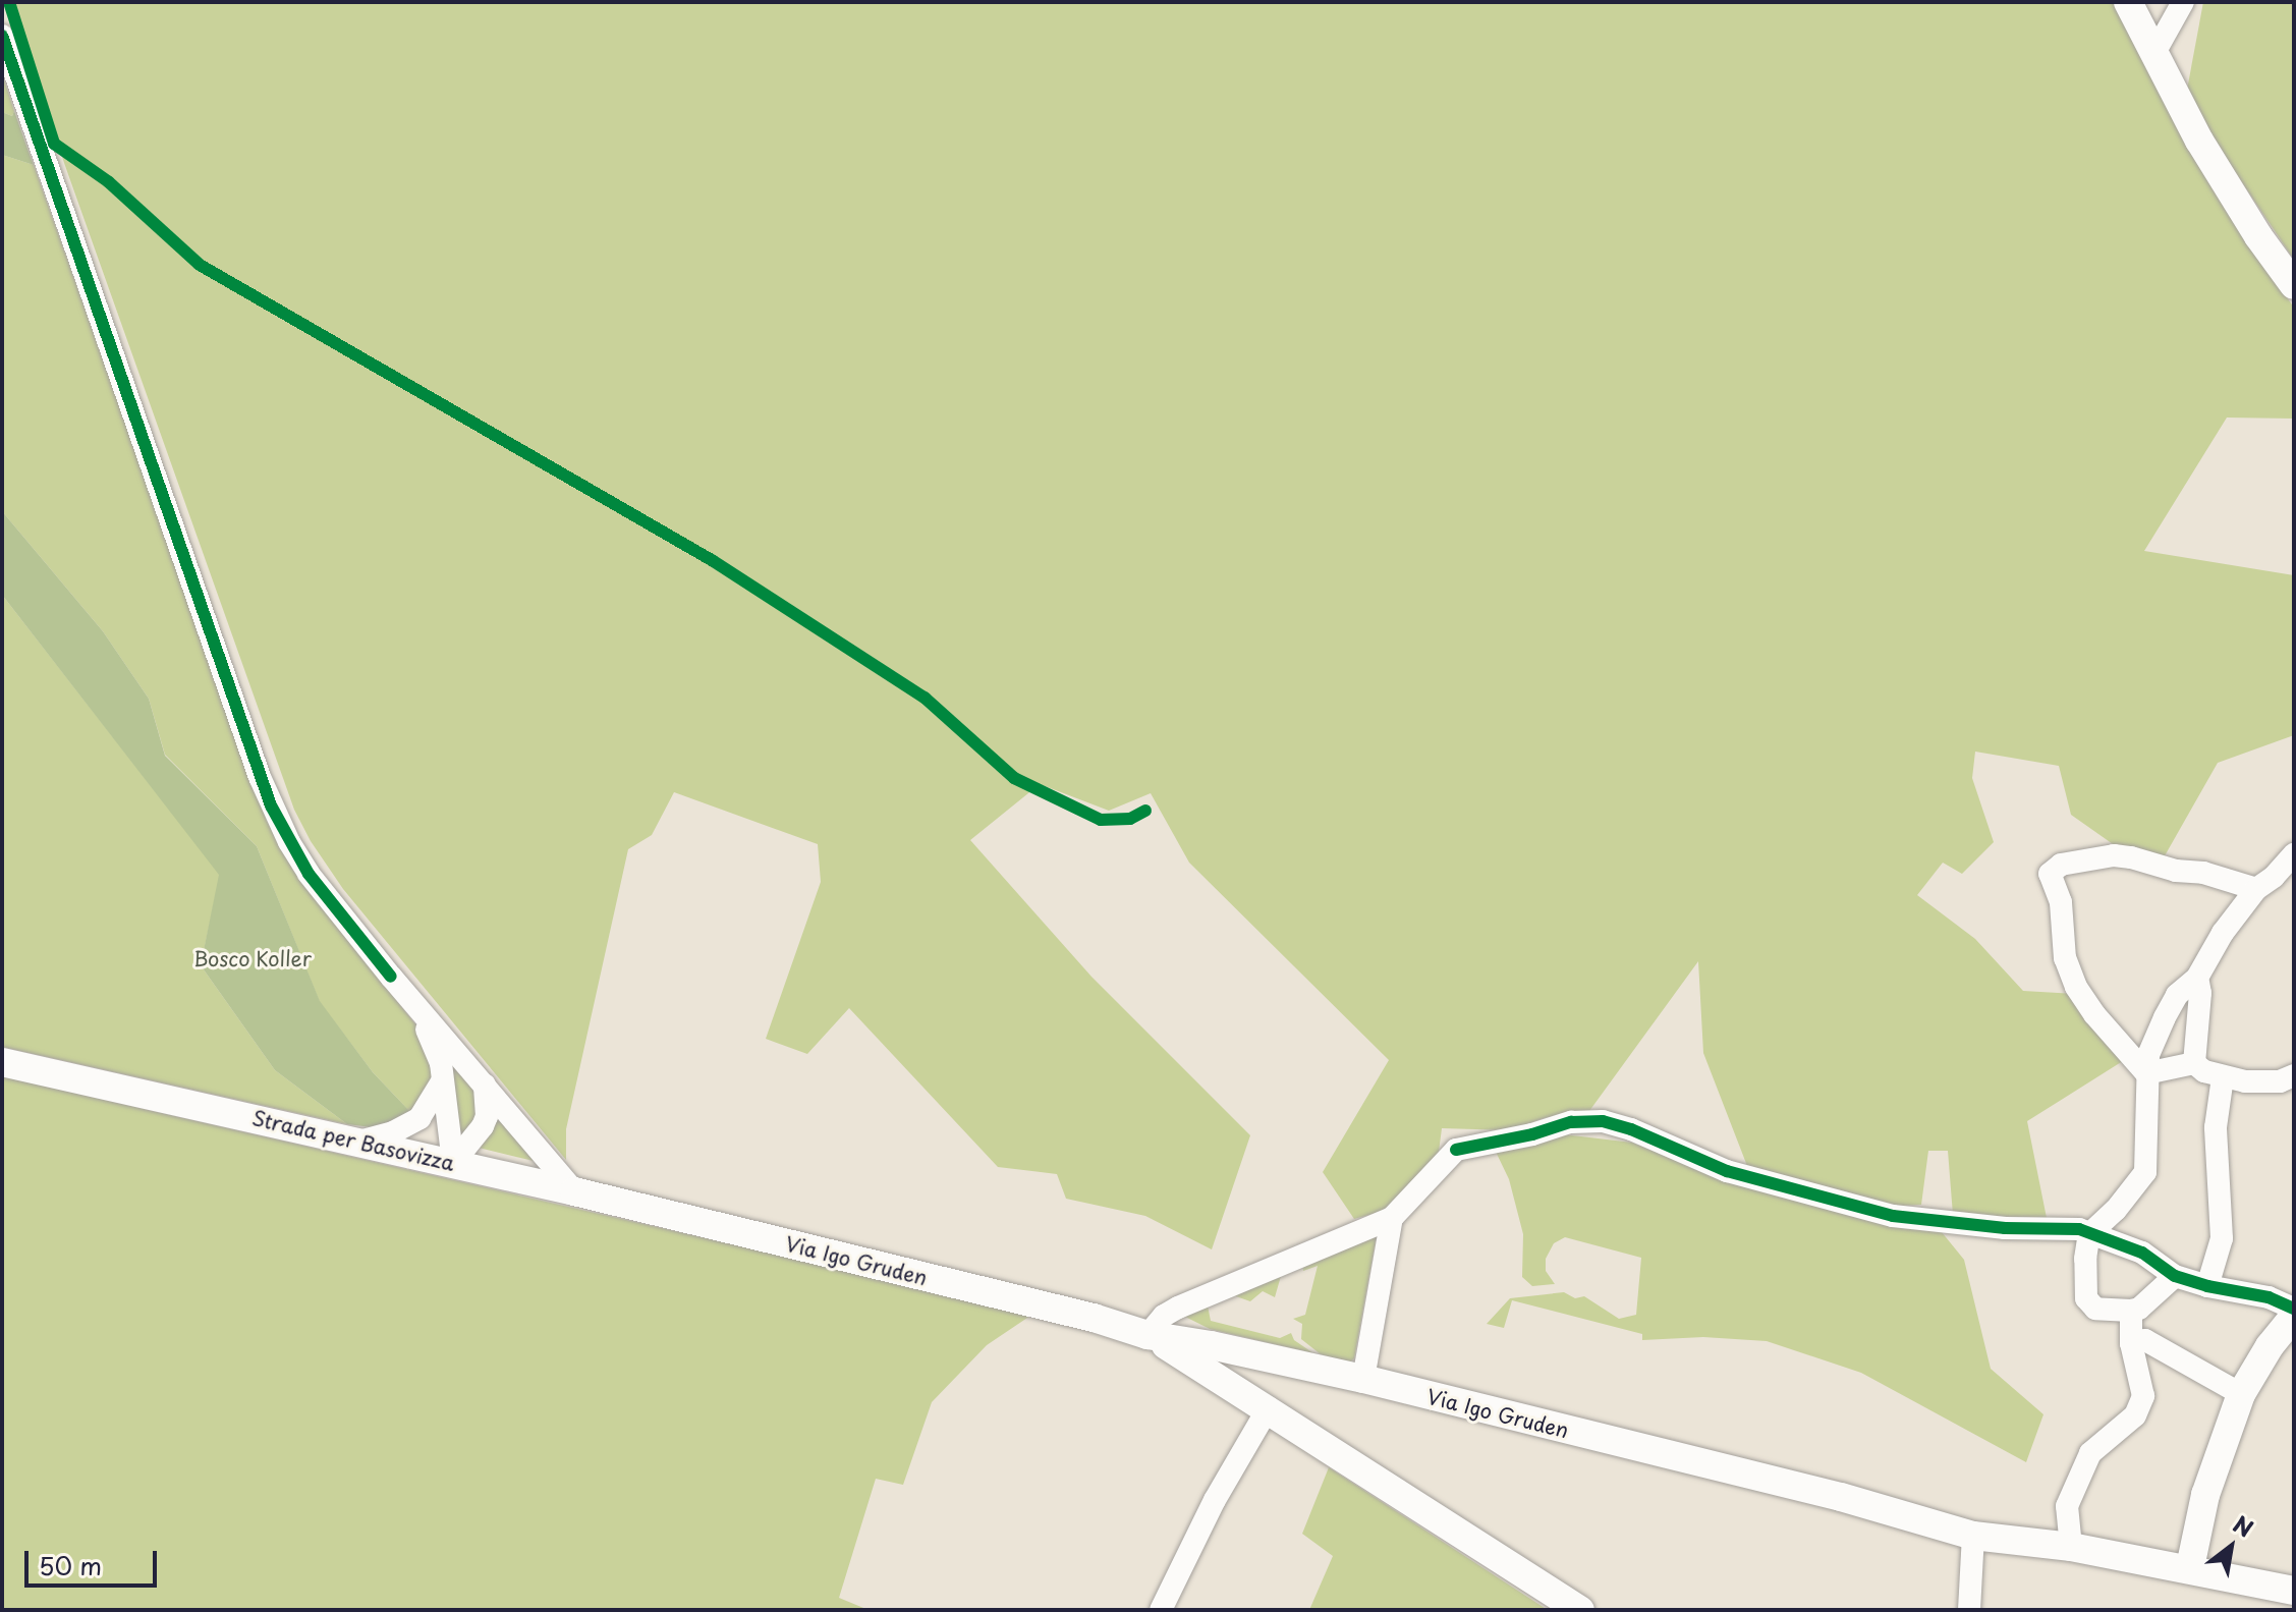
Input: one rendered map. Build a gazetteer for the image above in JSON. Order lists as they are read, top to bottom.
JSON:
{
  "streets": {
    "main road": ["Strada per Basovizza", "Via Igo Gruden"]
  },
  "crossings": [
    ["Strada per Basovizza", "Via Igo Gruden"]
  ],
  "parks": ["Bosco Koller"],
  "scale_bar": "50 m",
  "north": "top right"
}
